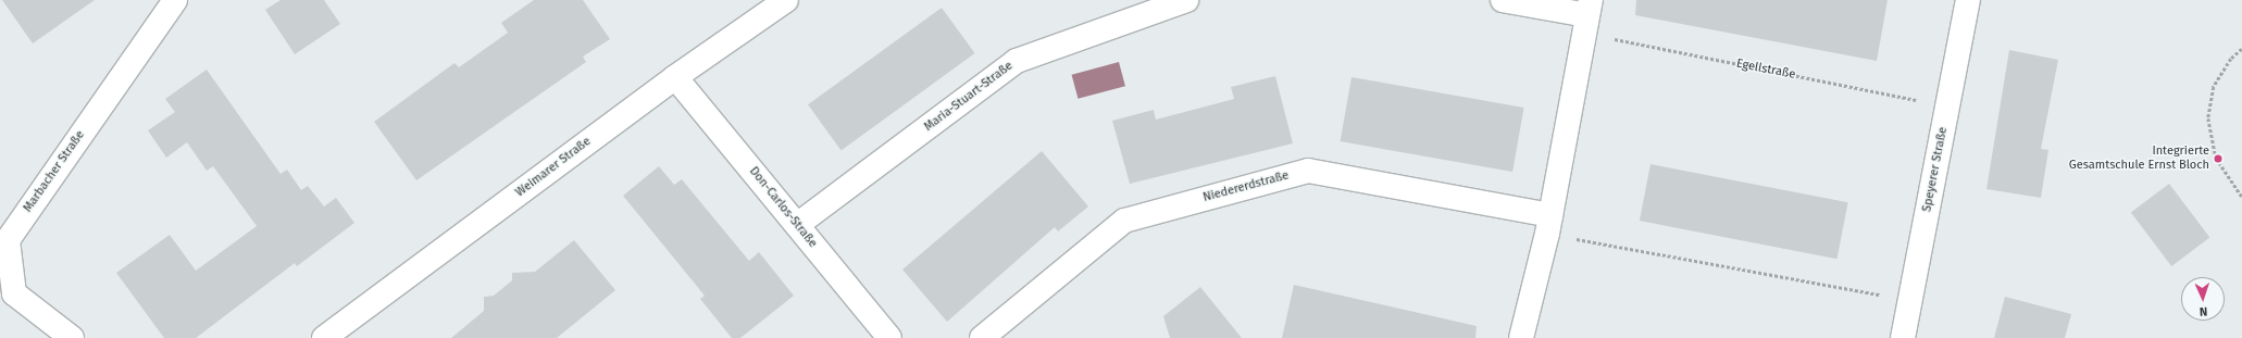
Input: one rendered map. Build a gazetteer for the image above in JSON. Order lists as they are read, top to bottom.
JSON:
{
  "streets": {
    "street": [
      "Maria-Stuart-Straße",
      "Weimarer Straße",
      "Speyerer Straße",
      "Marbacher Straße",
      "Niedererdstraße",
      "Don-Carlos-Straße"
    ],
    "path": ["Egellstraße"]
  },
  "crossings": [
    ["Egellstraße", "Speyerer Straße"],
    ["Maria-Stuart-Straße", "Don-Carlos-Straße"],
    ["Weimarer Straße", "Don-Carlos-Straße"]
  ],
  "places": ["Integrierte Gesamtschule Ernst Bloch"],
  "north": "bottom"
}
